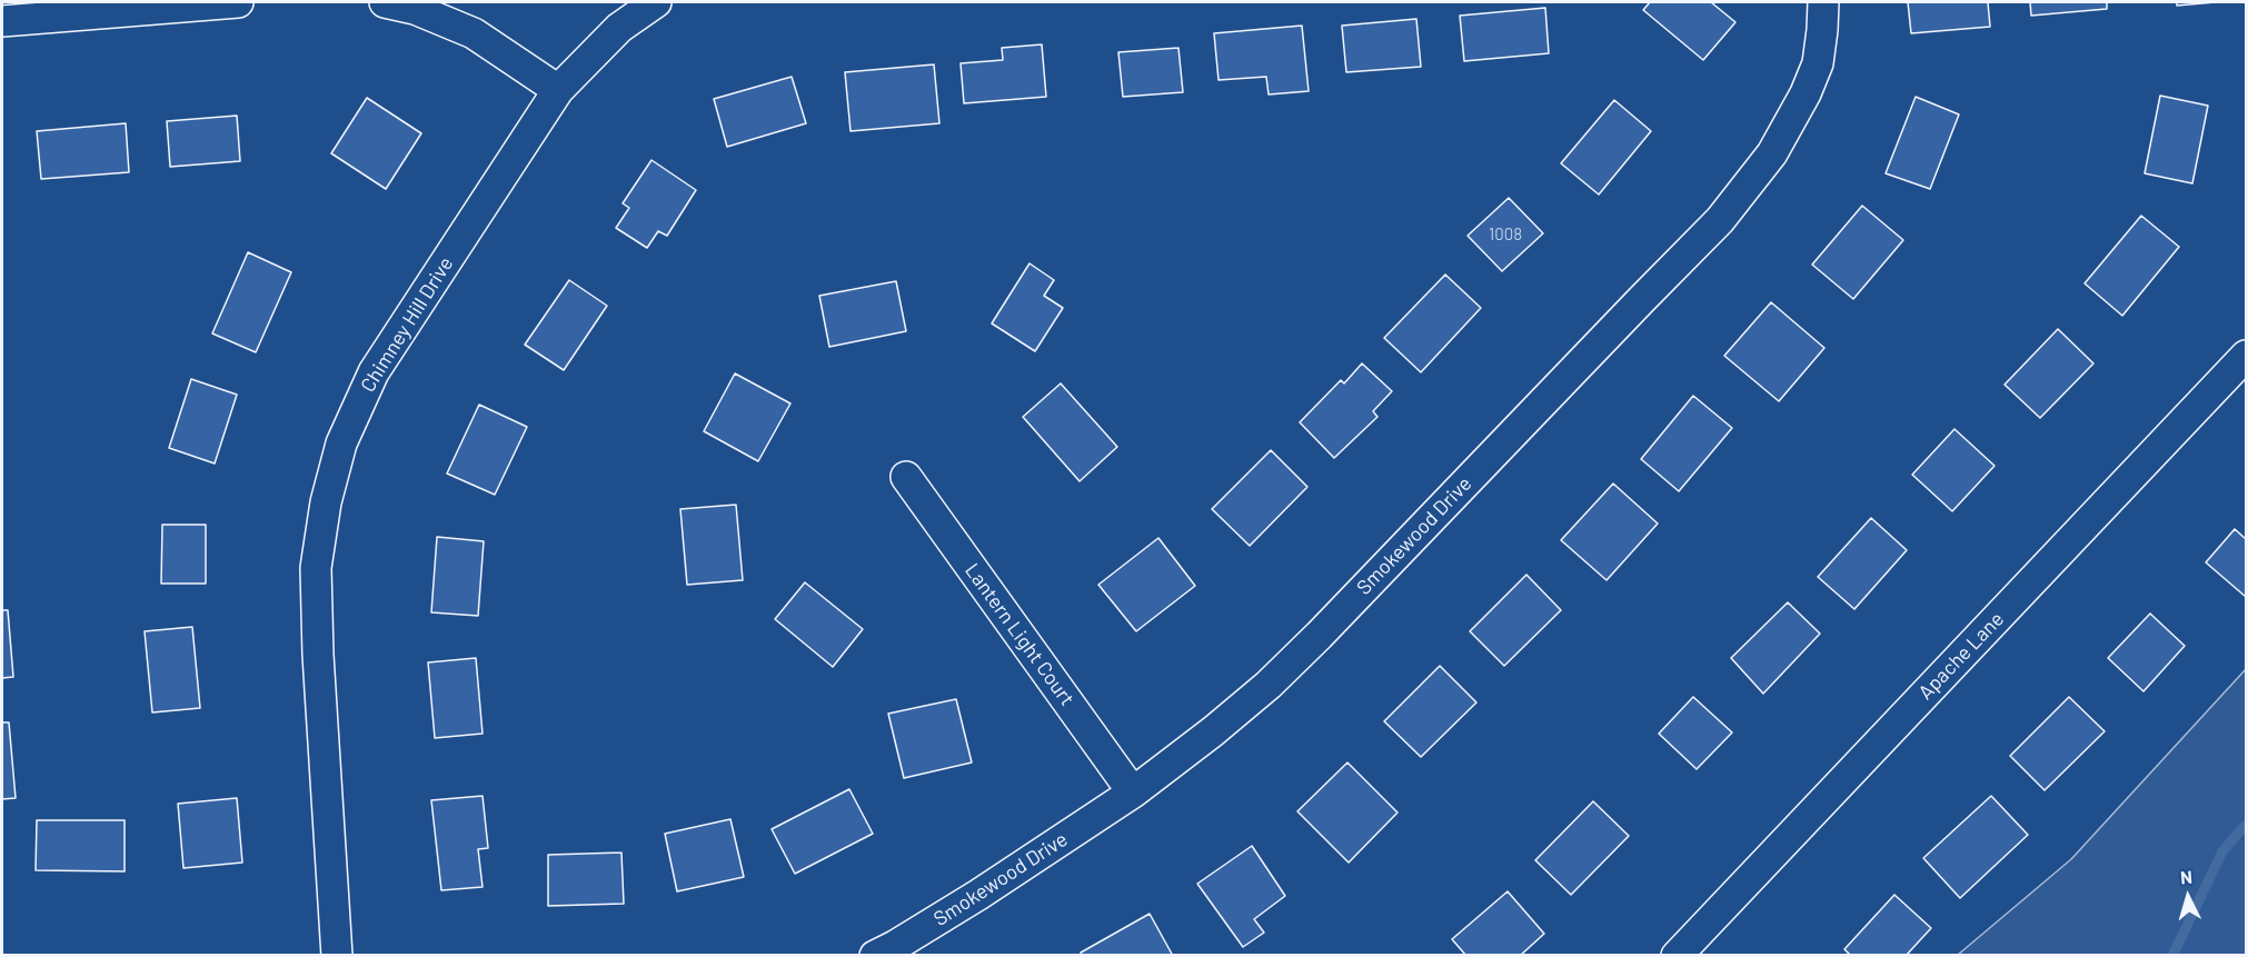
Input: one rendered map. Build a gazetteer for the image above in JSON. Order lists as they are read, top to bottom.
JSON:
{
  "streets": {
    "street": [
      "Chimney Hill Drive",
      "Smokewood Drive",
      "Lantern Light Court",
      "Apache Lane"
    ]
  },
  "crossings": [
    ["Smokewood Drive", "Lantern Light Court"]
  ],
  "house_numbers": ["1008"],
  "north": "top"
}
